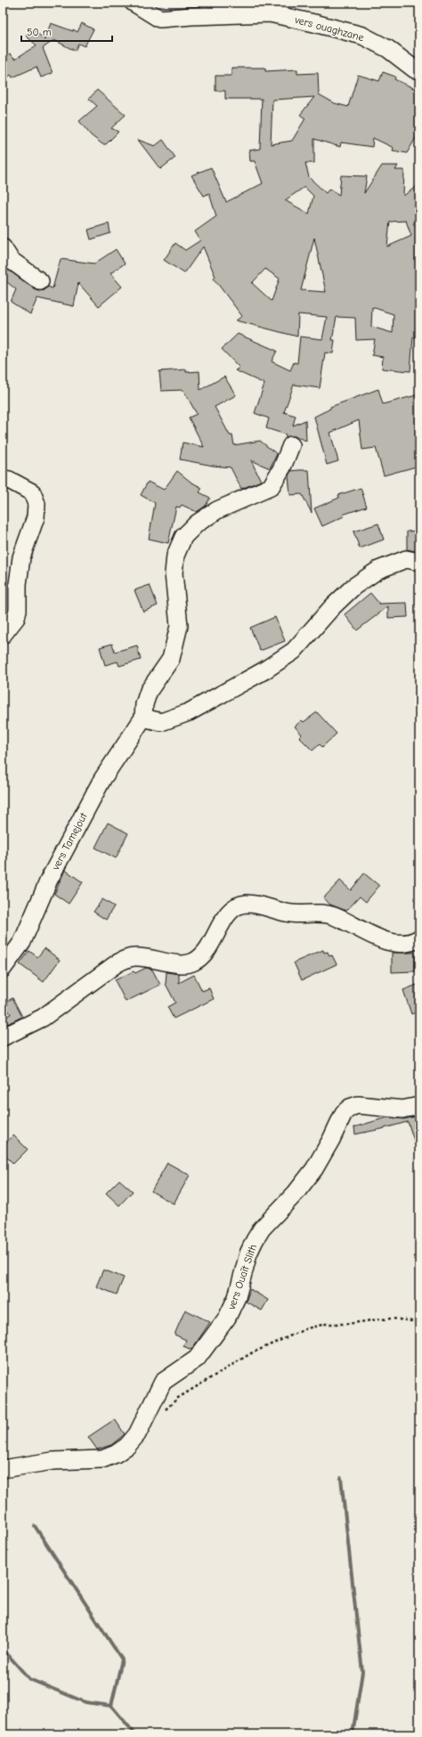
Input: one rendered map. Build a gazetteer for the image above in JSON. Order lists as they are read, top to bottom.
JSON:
{
  "streets": {
    "street": ["vers ouaghzane", "vers Tamejout", "vers Ouaït Slith"]
  },
  "scale_bar": "50 m"
}
